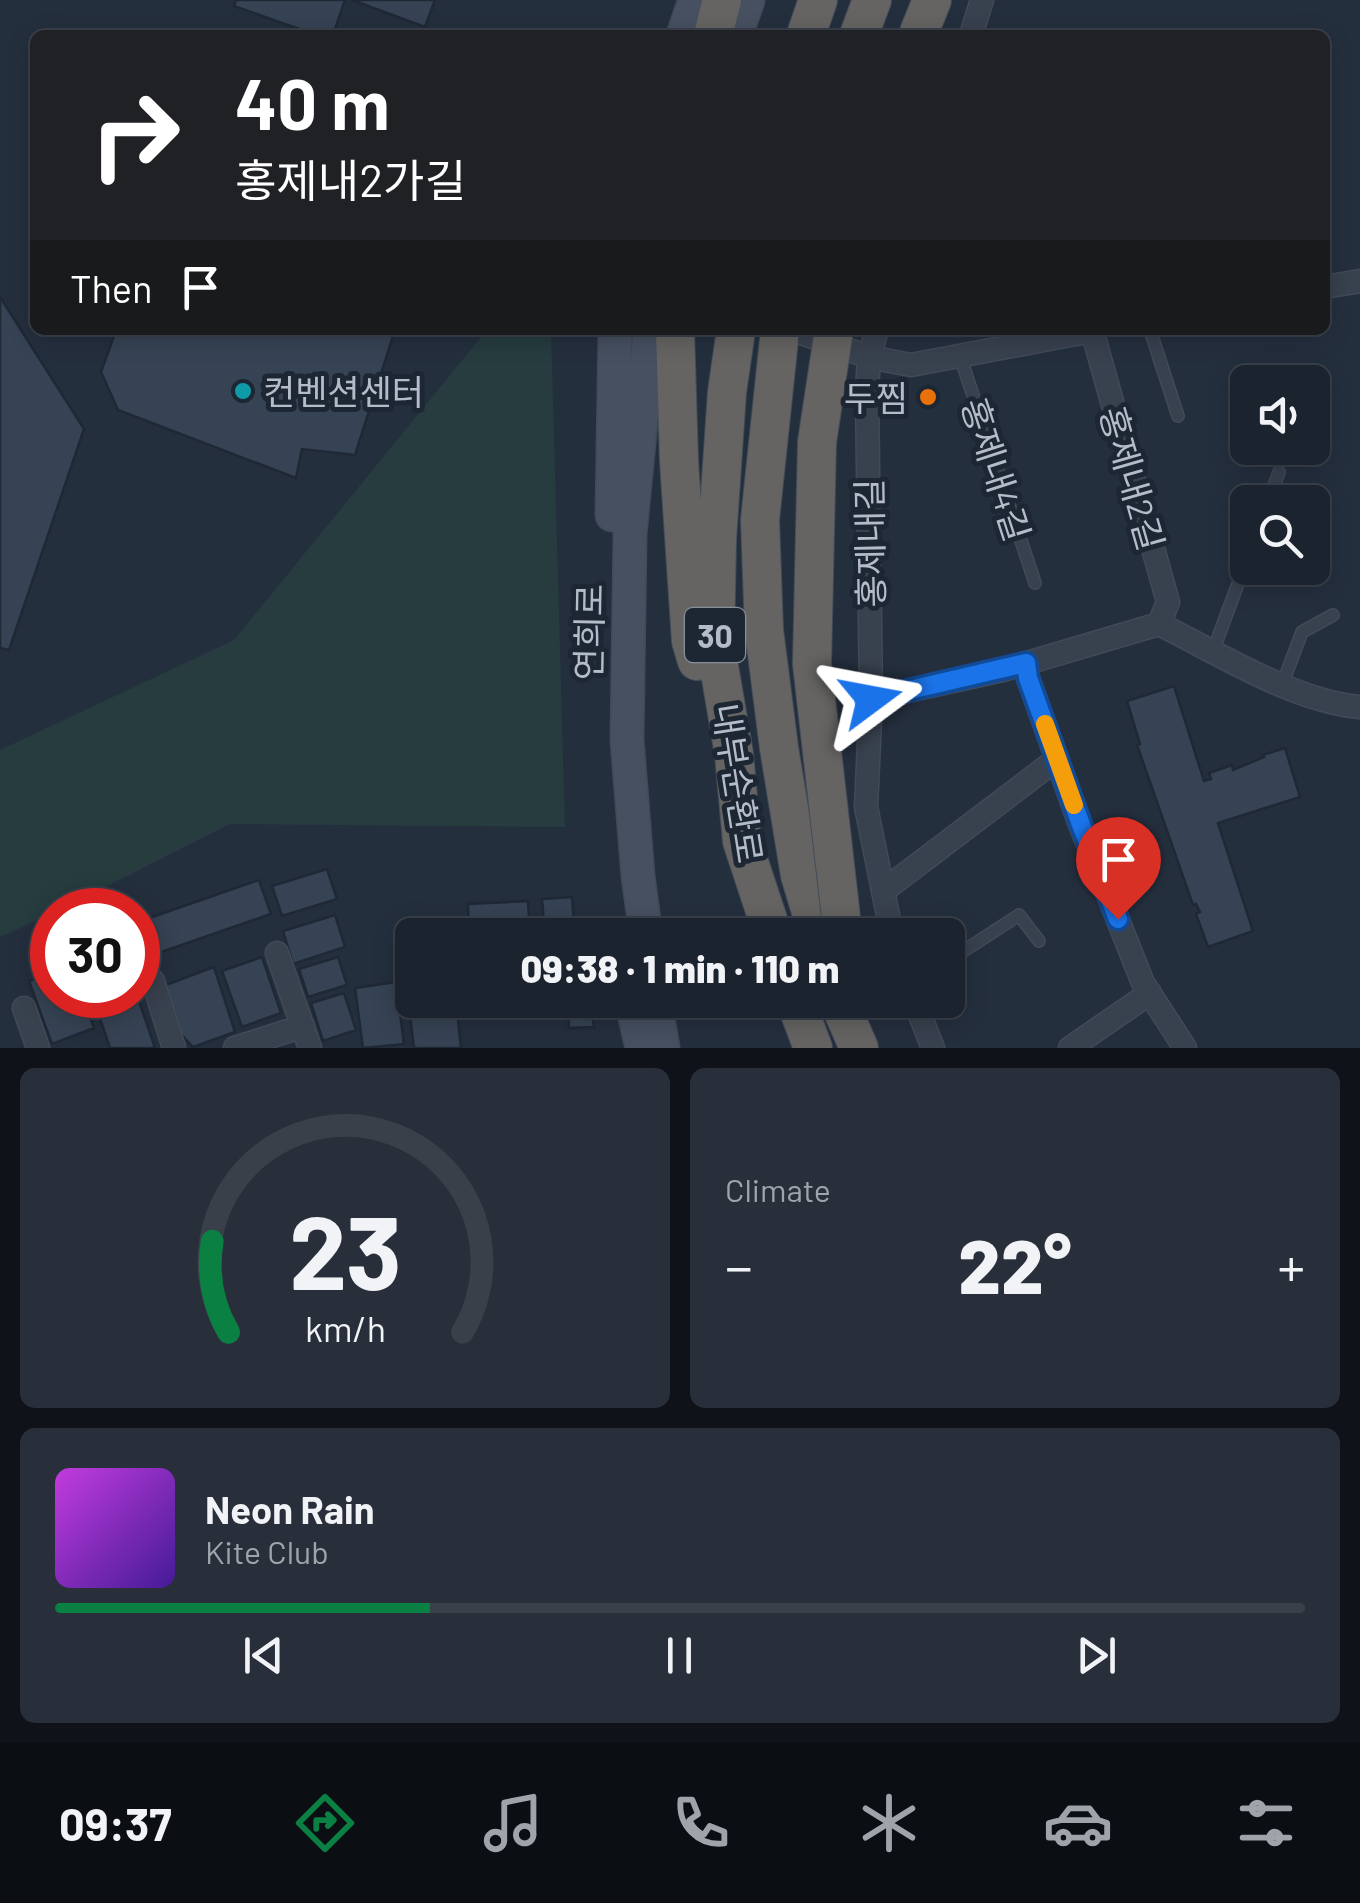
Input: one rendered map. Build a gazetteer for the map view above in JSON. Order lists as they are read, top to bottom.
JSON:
{
  "streets": {
    "highway": ["30", "내부순환로"],
    "main road": ["연희로"],
    "street": ["홍제내4길", "홍제내2길", "홍제내길"]
  },
  "crossings": [
    ["홍제내4길", "홍제내길"]
  ],
  "places": ["컨벤션센터", "두찜"],
  "page": {
    "turn": ["40 m", "홍제내2가길"],
    "then": "Then",
    "limit": "30",
    "trip": "09:38 · 1 min · 110 m",
    "tile": "Climate",
    "heat": ["−", "22°", "+"],
    "song": ["Neon Rain", "Kite Club"],
    "tabs": "09:37",
    "gauge": ["23", "km/h"]
  }
}
